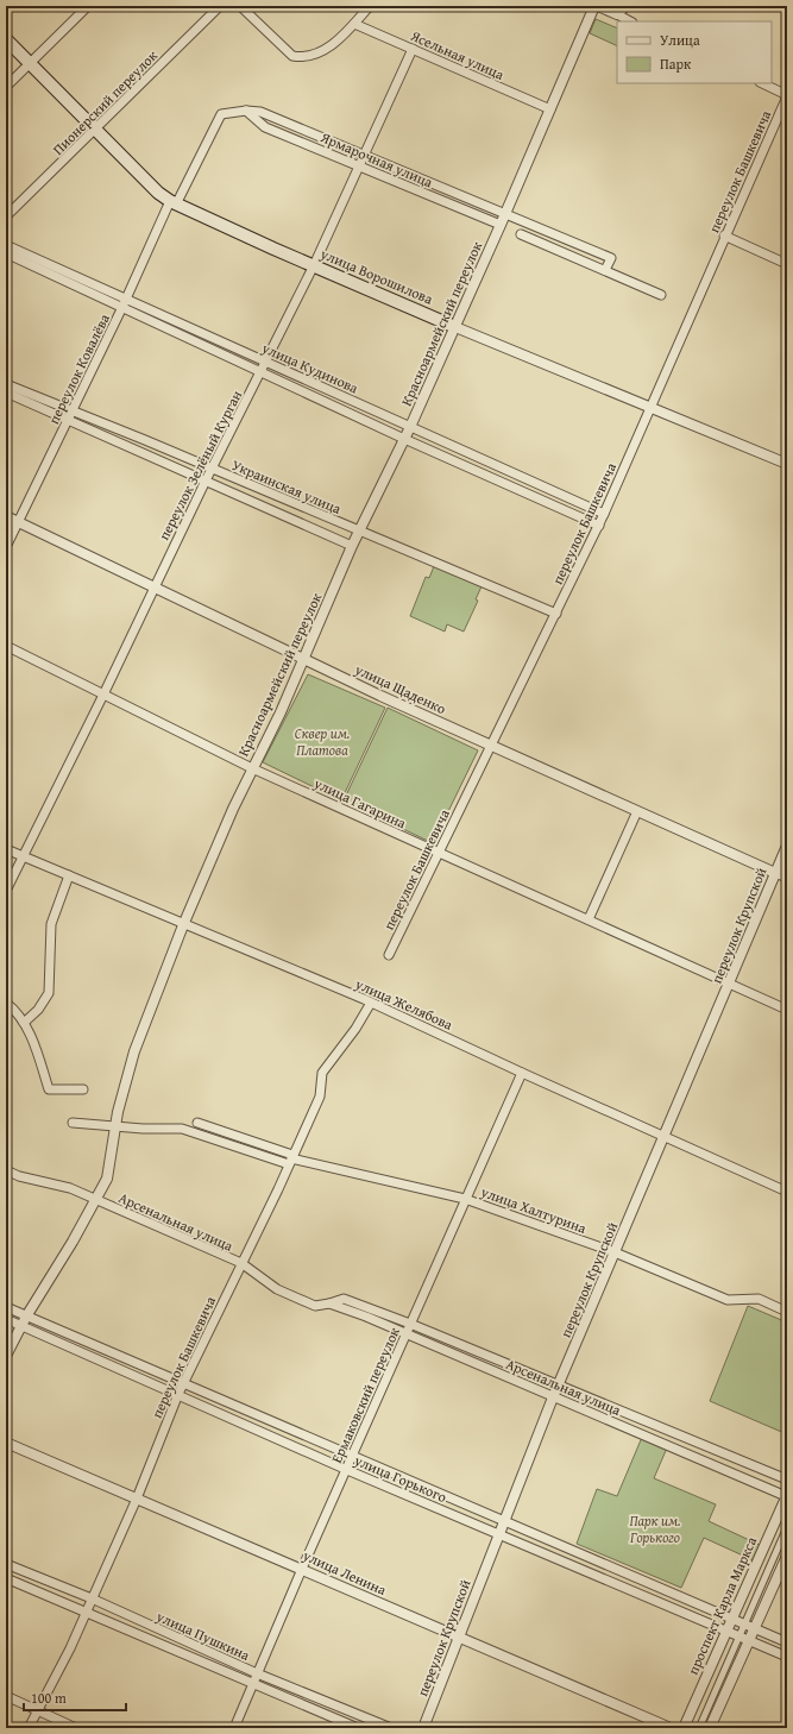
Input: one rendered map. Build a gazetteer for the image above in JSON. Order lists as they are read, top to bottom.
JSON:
{
  "streets": {
    "main road": ["улица Ворошилова"],
    "street": [
      "Ясельная улица",
      "Пионерский переулок",
      "Ярмарочная улица",
      "переулок Башкевича",
      "Красноармейский переулок",
      "улица Кудинова",
      "переулок Ковалёва",
      "переулок Зелёный Курган",
      "Украинская улица",
      "улица Щаденко",
      "улица Гагарина",
      "переулок Крупской",
      "улица Желябова",
      "улица Халтурина",
      "Арсенальная улица",
      "Ермаковский переулок",
      "улица Горького",
      "улица Ленина",
      "проспект Карла Маркса",
      "улица Пушкина"
    ]
  },
  "crossings": [
    ["Ясельная улица", "Красноармейский переулок"],
    ["Ясельная улица", "переулок Зелёный Курган"],
    ["Пионерский переулок", "улица Ворошилова"],
    ["Ярмарочная улица", "Красноармейский переулок"],
    ["Ярмарочная улица", "переулок Ковалёва"],
    ["Ярмарочная улица", "переулок Зелёный Курган"],
    ["переулок Башкевича", "улица Ворошилова"],
    ["переулок Башкевича", "улица Кудинова"],
    ["переулок Башкевича", "Украинская улица"],
    ["переулок Башкевича", "улица Щаденко"],
    ["переулок Башкевича", "улица Гагарина"],
    ["переулок Башкевича", "улица Желябова"],
    ["переулок Башкевича", "улица Халтурина"],
    ["переулок Башкевича", "Арсенальная улица"],
    ["переулок Башкевича", "улица Горького"],
    ["переулок Башкевича", "улица Ленина"],
    ["переулок Башкевича", "улица Пушкина"],
    ["улица Ворошилова", "Красноармейский переулок"],
    ["улица Ворошилова", "переулок Ковалёва"],
    ["улица Ворошилова", "переулок Зелёный Курган"],
    ["Красноармейский переулок", "улица Кудинова"],
    ["Красноармейский переулок", "Украинская улица"],
    ["Красноармейский переулок", "улица Щаденко"],
    ["Красноармейский переулок", "улица Гагарина"],
    ["Красноармейский переулок", "улица Желябова"],
    ["Красноармейский переулок", "улица Халтурина"],
    ["Красноармейский переулок", "Арсенальная улица"],
    ["Красноармейский переулок", "улица Горького"],
    ["улица Кудинова", "переулок Ковалёва"],
    ["улица Кудинова", "переулок Зелёный Курган"],
    ["переулок Ковалёва", "Украинская улица"],
    ["переулок Ковалёва", "улица Щаденко"],
    ["переулок Зелёный Курган", "Украинская улица"],
    ["переулок Зелёный Курган", "улица Щаденко"],
    ["переулок Зелёный Курган", "улица Гагарина"],
    ["переулок Зелёный Курган", "улица Желябова"],
    ["улица Щаденко", "переулок Крупской"],
    ["улица Гагарина", "переулок Крупской"],
    ["переулок Крупской", "улица Желябова"],
    ["переулок Крупской", "улица Халтурина"],
    ["переулок Крупской", "Арсенальная улица"],
    ["переулок Крупской", "улица Горького"],
    ["переулок Крупской", "улица Ленина"],
    ["улица Желябова", "Ермаковский переулок"],
    ["улица Халтурина", "Ермаковский переулок"],
    ["Арсенальная улица", "Ермаковский переулок"],
    ["Арсенальная улица", "проспект Карла Маркса"],
    ["Ермаковский переулок", "улица Горького"],
    ["Ермаковский переулок", "улица Ленина"],
    ["Ермаковский переулок", "улица Пушкина"],
    ["улица Горького", "проспект Карла Маркса"]
  ],
  "parks": ["Сквер им. Платова", "Парк им. Горького"],
  "legend": ["Улица", "Парк"],
  "scale_bar": "100 m"
}
